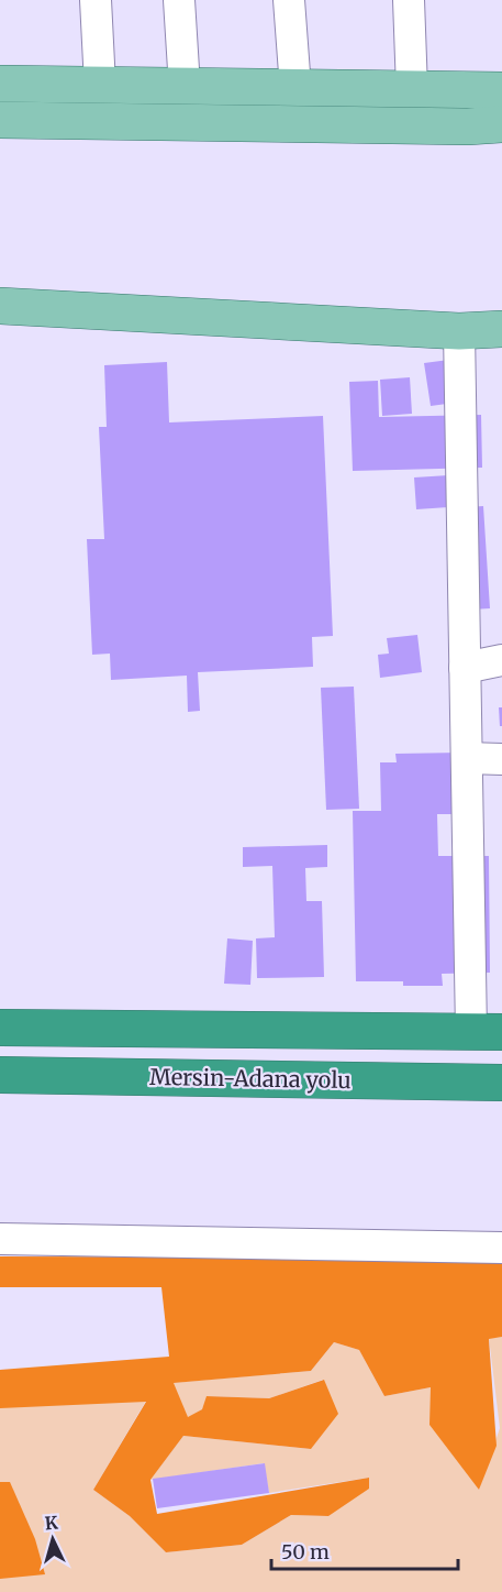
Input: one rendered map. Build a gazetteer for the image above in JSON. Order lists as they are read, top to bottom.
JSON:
{
  "streets": {
    "highway": ["Mersin-Adana yolu"]
  },
  "scale_bar": "50 m",
  "north": "top"
}
